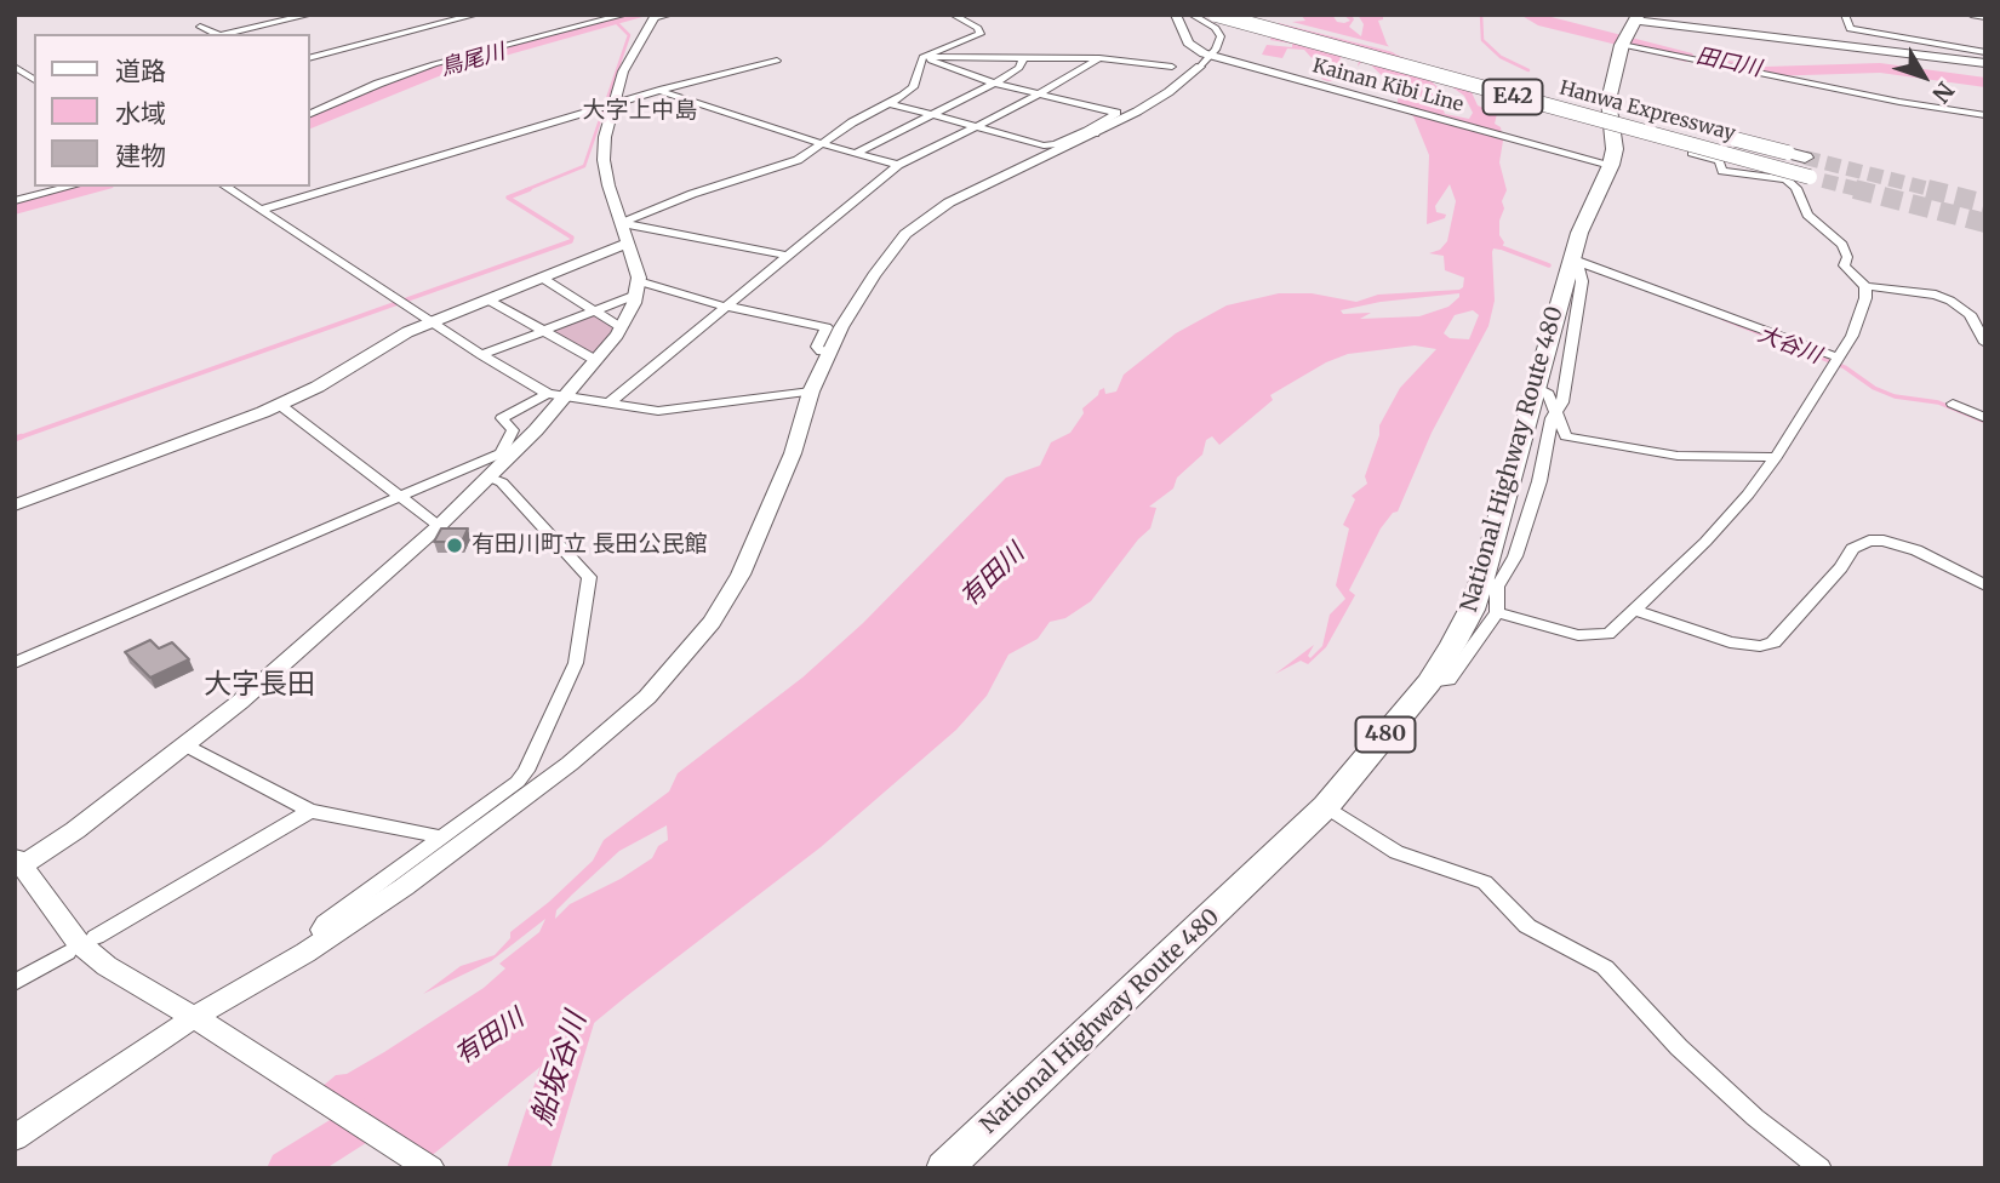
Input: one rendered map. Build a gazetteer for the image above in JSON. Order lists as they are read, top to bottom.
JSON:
{
  "streets": {
    "highway": [
      "E42",
      "Hanwa Expressway",
      "National Highway Route 480",
      "480"
    ],
    "street": ["Kainan Kibi Line"]
  },
  "crossings": [
    ["Kainan Kibi Line", "National Highway Route 480"]
  ],
  "districts": ["大字上中島", "大字長田"],
  "water": [
    "鳥尾川",
    "田口川",
    "大谷川",
    "有田川",
    "船坂谷川"
  ],
  "places": ["有田川町立 長田公民館"],
  "legend": ["道路", "水域", "建物"],
  "north": "bottom right"
}
